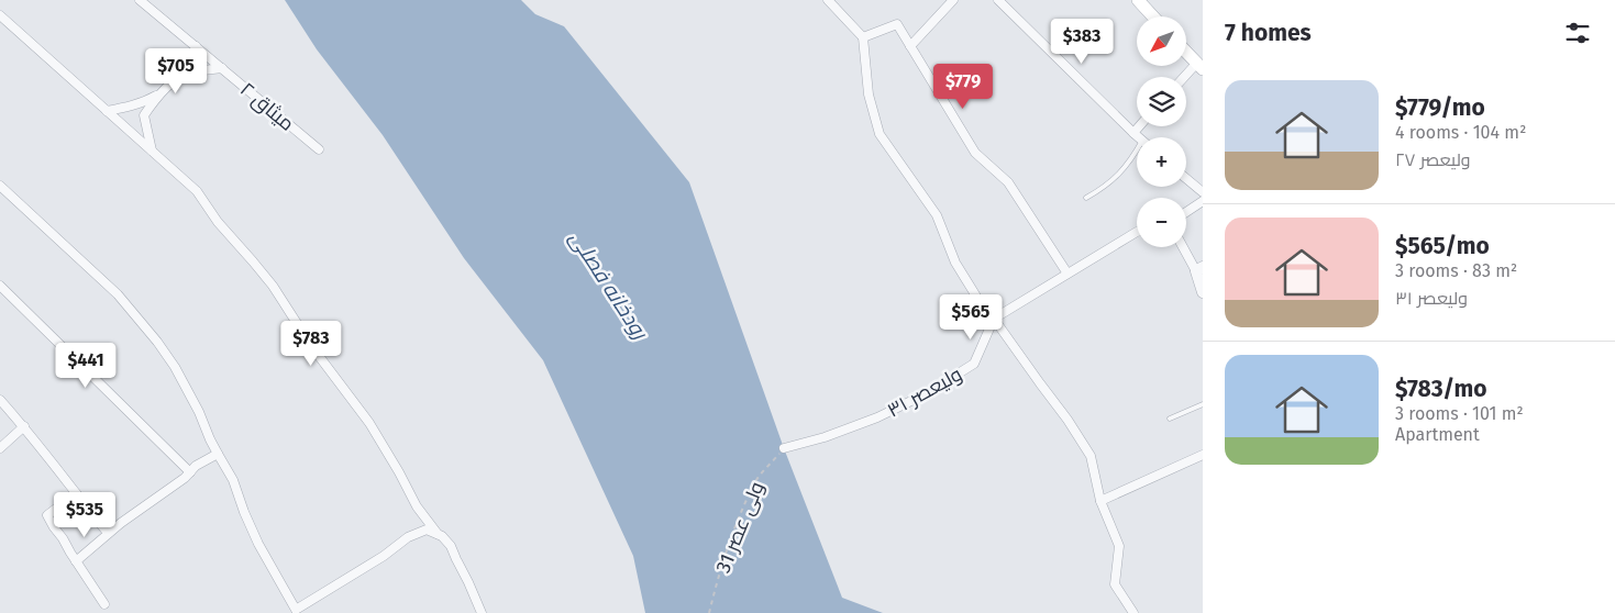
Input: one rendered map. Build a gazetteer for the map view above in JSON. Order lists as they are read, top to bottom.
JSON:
{
  "streets": {
    "street": ["میثاق ۲", "ولیعصر ۳۱"],
    "path": ["ولی عصر 31"]
  },
  "crossings": [
    ["ولیعصر ۳۱", "ولی عصر 31"]
  ],
  "water": ["رودخانه فصلی"],
  "north": "bottom left",
  "page": {
    "heading": "7 homes",
    "map_buttons": ["+", "−"],
    "price": [
      "$383",
      "$705",
      "$779",
      "$565",
      "$783",
      "$441",
      "$535"
    ],
    "list": [
      {
        "name": "$779/mo",
        "note": "4 rooms · 104 m² · ولیعصر ۲۷"
      },
      {
        "name": "$565/mo",
        "note": "3 rooms · 83 m² · ولیعصر ۳۱"
      },
      {
        "name": "$783/mo",
        "note": "3 rooms · 101 m² · Apartment"
      }
    ]
  }
}
